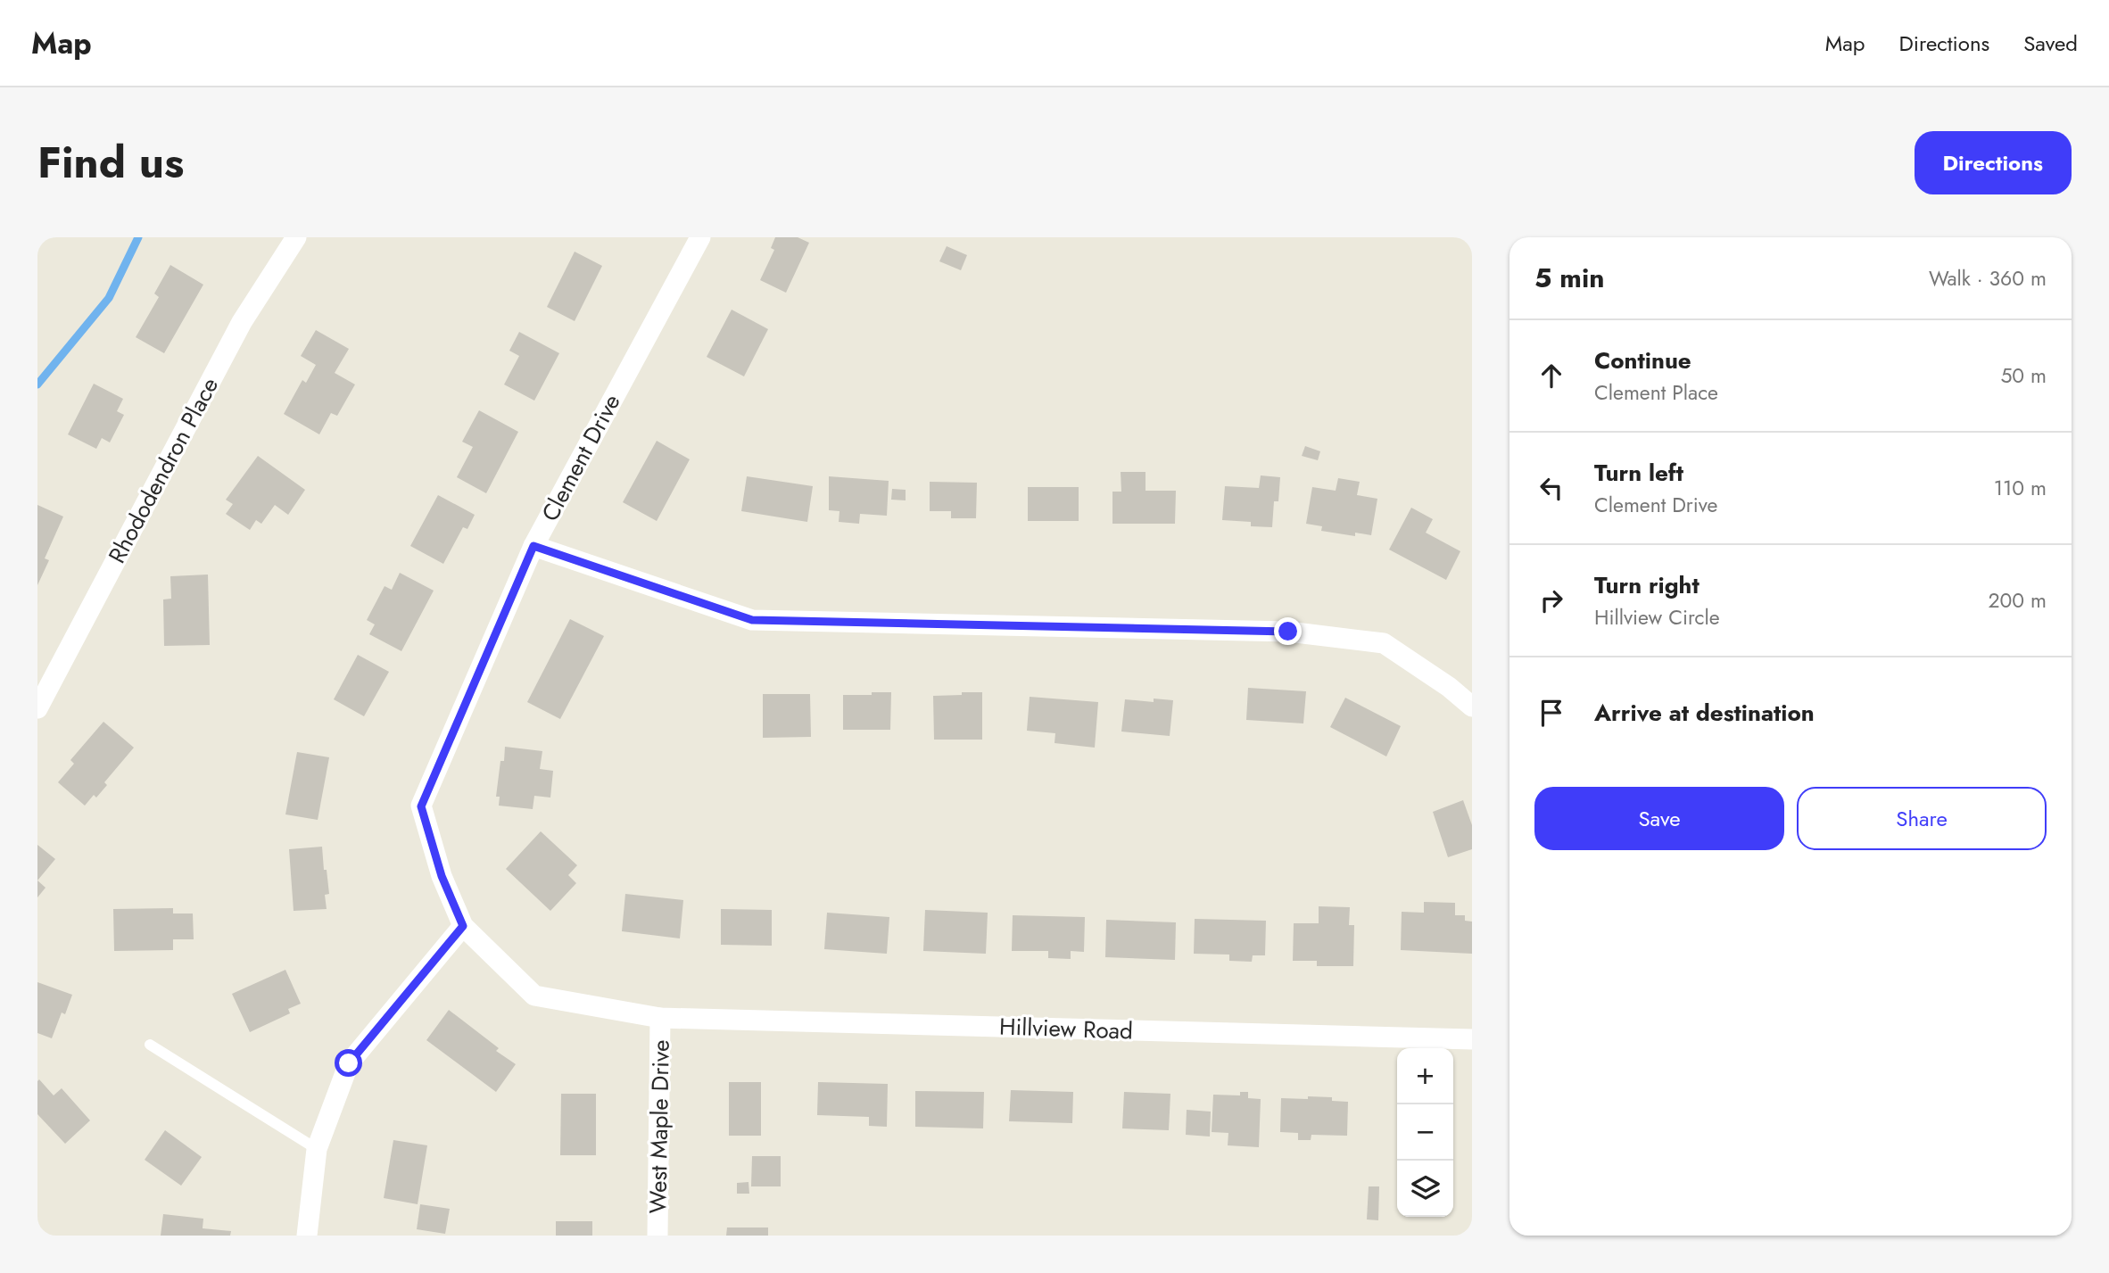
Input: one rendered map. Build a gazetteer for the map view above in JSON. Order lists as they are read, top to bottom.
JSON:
{
  "streets": {
    "street": [
      "Clement Drive",
      "Rhododendron Place",
      "Hillview Road",
      "West Maple Drive"
    ]
  },
  "crossings": [
    ["Clement Drive", "Hillview Road"],
    ["Clement Drive", "West Maple Drive"],
    ["Hillview Road", "West Maple Drive"]
  ],
  "page": {
    "header": "Map",
    "nav": ["Map", "Directions", "Saved"],
    "title": "Find us",
    "buttons": [
      "Directions",
      ["Save", "Share"]
    ],
    "heading": ["5 min", "Walk · 360 m"],
    "list": [
      ["Continue", "Clement Place", "50 m"],
      ["Turn left", "Clement Drive", "110 m"],
      ["Turn right", "Hillview Circle", "200 m"],
      "Arrive at destination"
    ],
    "map_buttons": ["+", "−"]
  }
}
